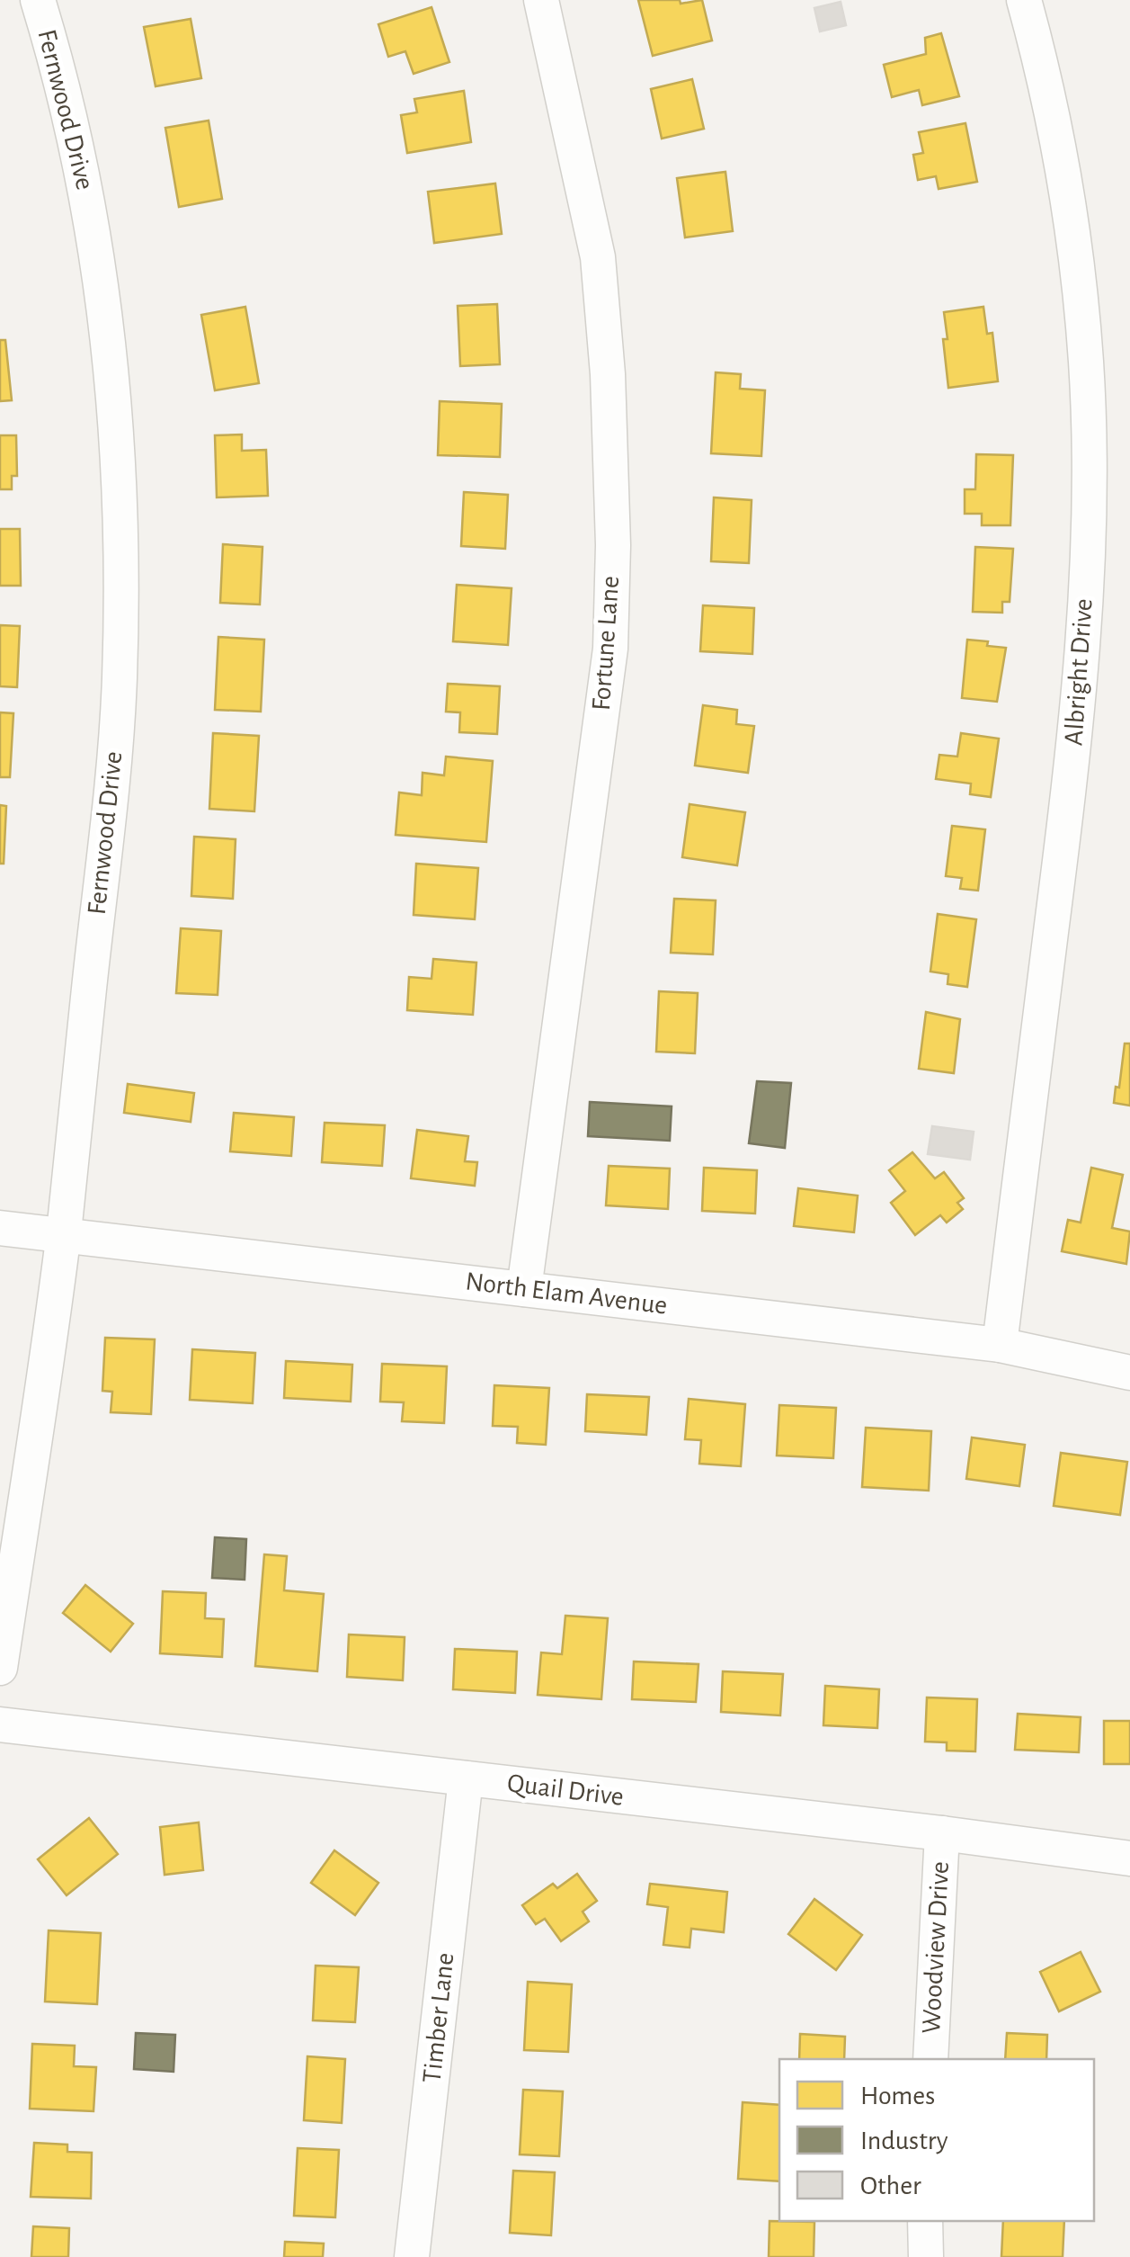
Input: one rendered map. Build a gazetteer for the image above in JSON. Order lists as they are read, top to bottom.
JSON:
{
  "streets": {
    "street": [
      "Fernwood Drive",
      "Fortune Lane",
      "Albright Drive",
      "North Elam Avenue",
      "Quail Drive",
      "Woodview Drive",
      "Timber Lane"
    ]
  },
  "crossings": [
    ["Fernwood Drive", "North Elam Avenue"],
    ["Fortune Lane", "North Elam Avenue"],
    ["Albright Drive", "North Elam Avenue"],
    ["Quail Drive", "Woodview Drive"],
    ["Quail Drive", "Timber Lane"]
  ],
  "legend": ["Homes", "Industry", "Other"]
}
